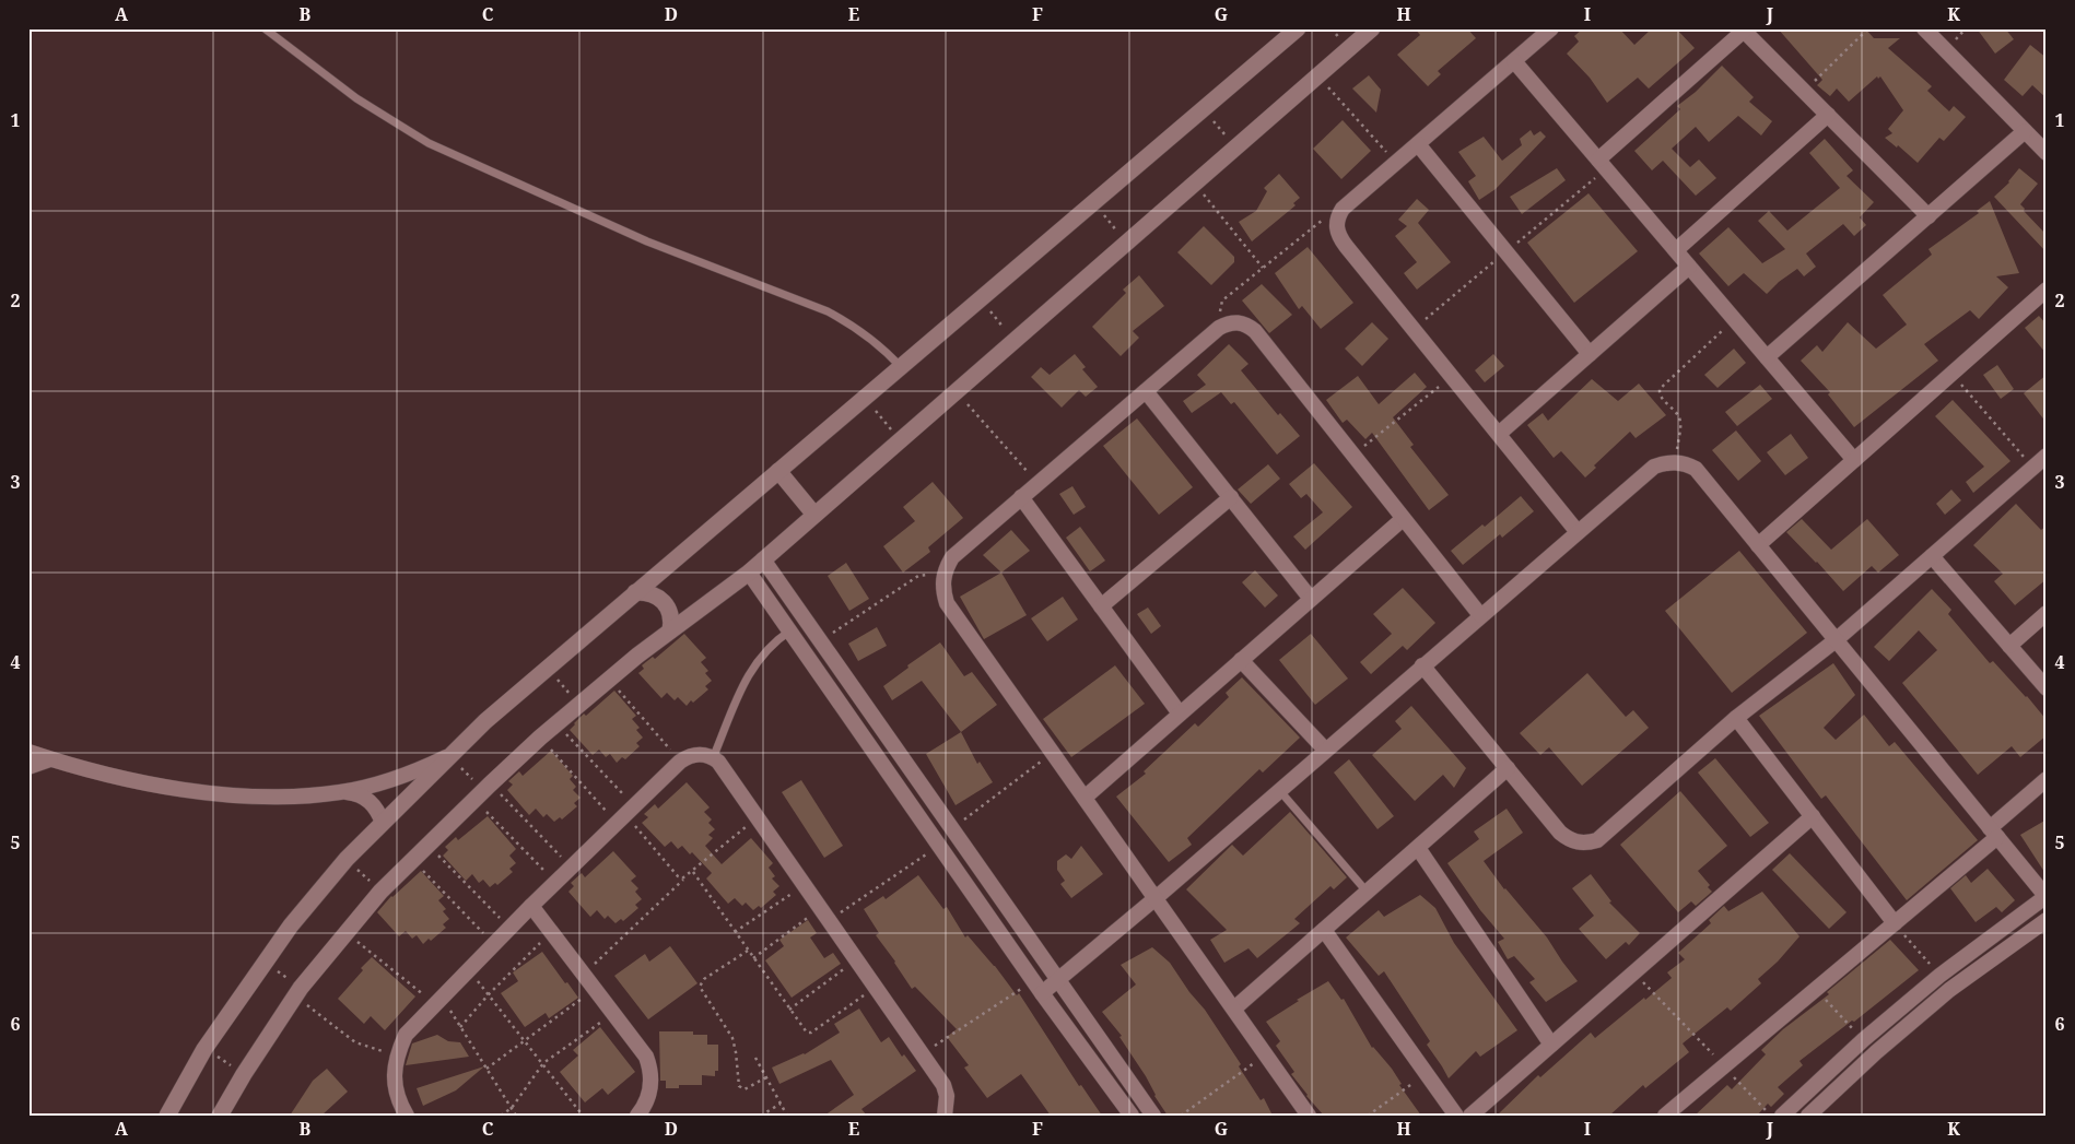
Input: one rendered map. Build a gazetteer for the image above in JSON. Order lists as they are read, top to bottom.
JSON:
{
  "grid": {
    "columns": [
      "A",
      "B",
      "C",
      "D",
      "E",
      "F",
      "G",
      "H",
      "I",
      "J",
      "K"
    ],
    "rows": [
      "1",
      "2",
      "3",
      "4",
      "5",
      "6"
    ]
  }
}
